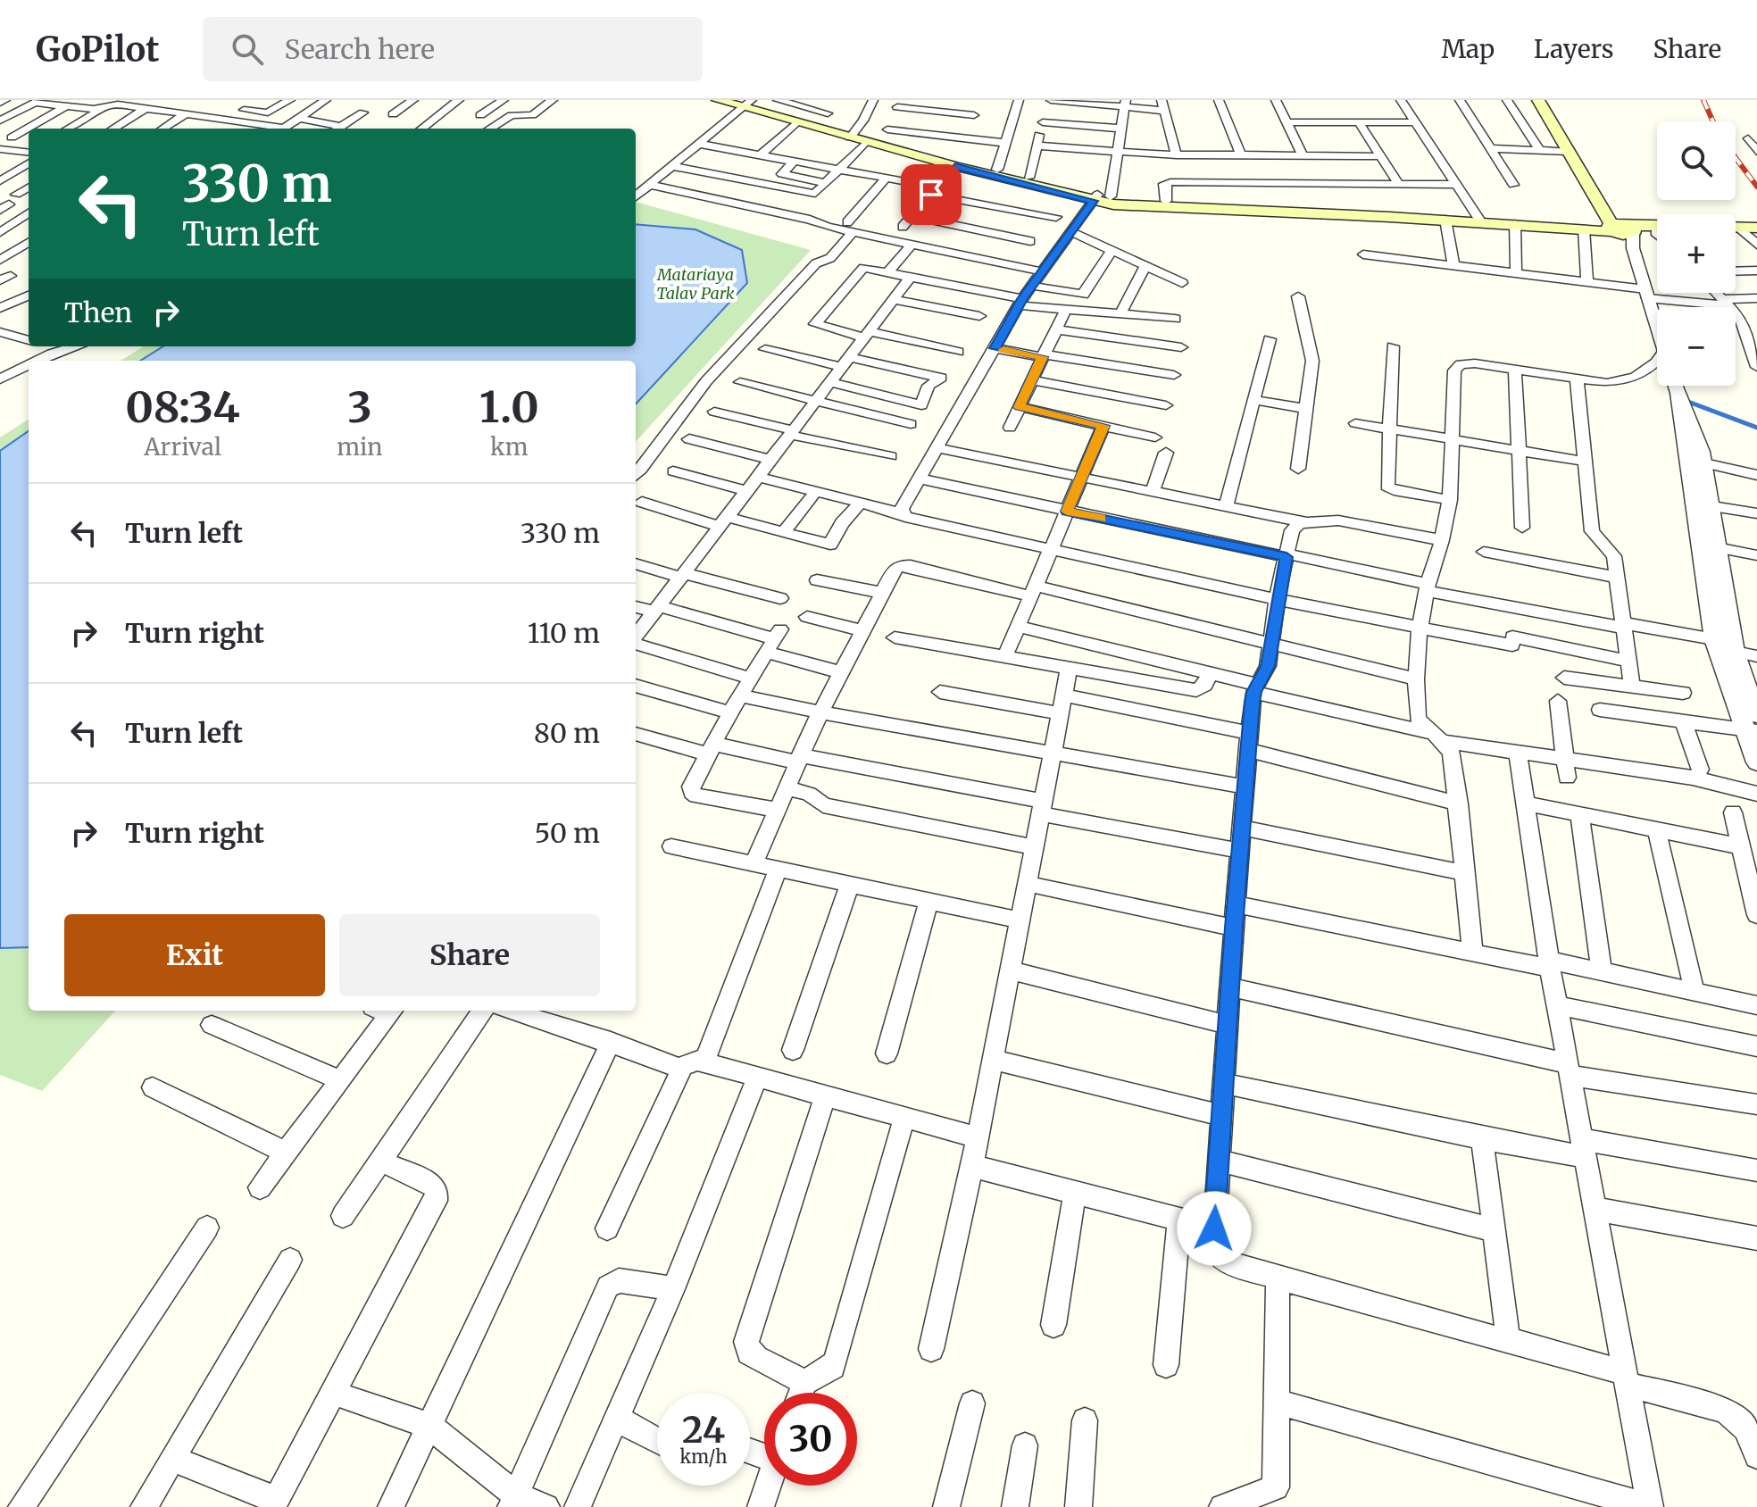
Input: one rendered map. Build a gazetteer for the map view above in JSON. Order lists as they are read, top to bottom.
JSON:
{
  "parks": ["Matariaya Talav Park"],
  "page": {
    "header": "GoPilot",
    "search": "Search here",
    "nav": ["Map", "Layers", "Share"],
    "map_buttons": ["+", "−"],
    "turn": ["330 m", "Turn left"],
    "then": "Then",
    "eta": [
      "08:34",
      "Arrival",
      "3",
      "min",
      "1.0",
      "km"
    ],
    "list": [
      {
        "name": "Turn left",
        "value": "330 m"
      },
      {
        "name": "Turn right",
        "value": "110 m"
      },
      {
        "name": "Turn left",
        "value": "80 m"
      },
      {
        "name": "Turn right",
        "value": "50 m"
      }
    ],
    "buttons": ["Exit", "Share"],
    "speed": "24 km/h",
    "limit": "30"
  }
}
